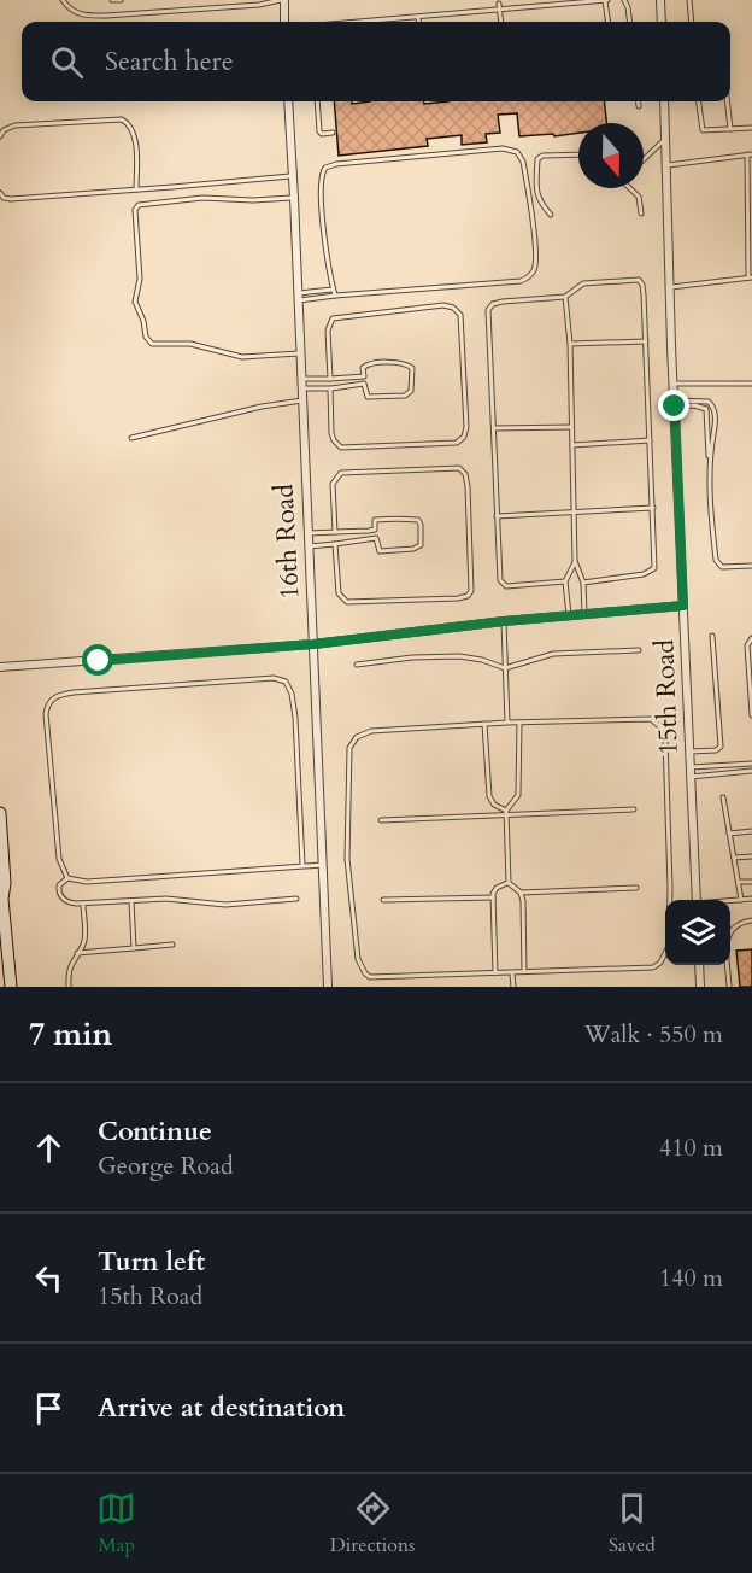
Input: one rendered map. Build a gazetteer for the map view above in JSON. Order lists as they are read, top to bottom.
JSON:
{
  "streets": {
    "street": ["16th Road", "15th Road"]
  },
  "north": "bottom",
  "page": {
    "search": "Search here",
    "heading": ["7 min", "Walk · 550 m"],
    "list": [
      ["Continue", "George Road", "410 m"],
      ["Turn left", "15th Road", "140 m"],
      "Arrive at destination"
    ],
    "nav": ["Map", "Directions", "Saved"]
  }
}
